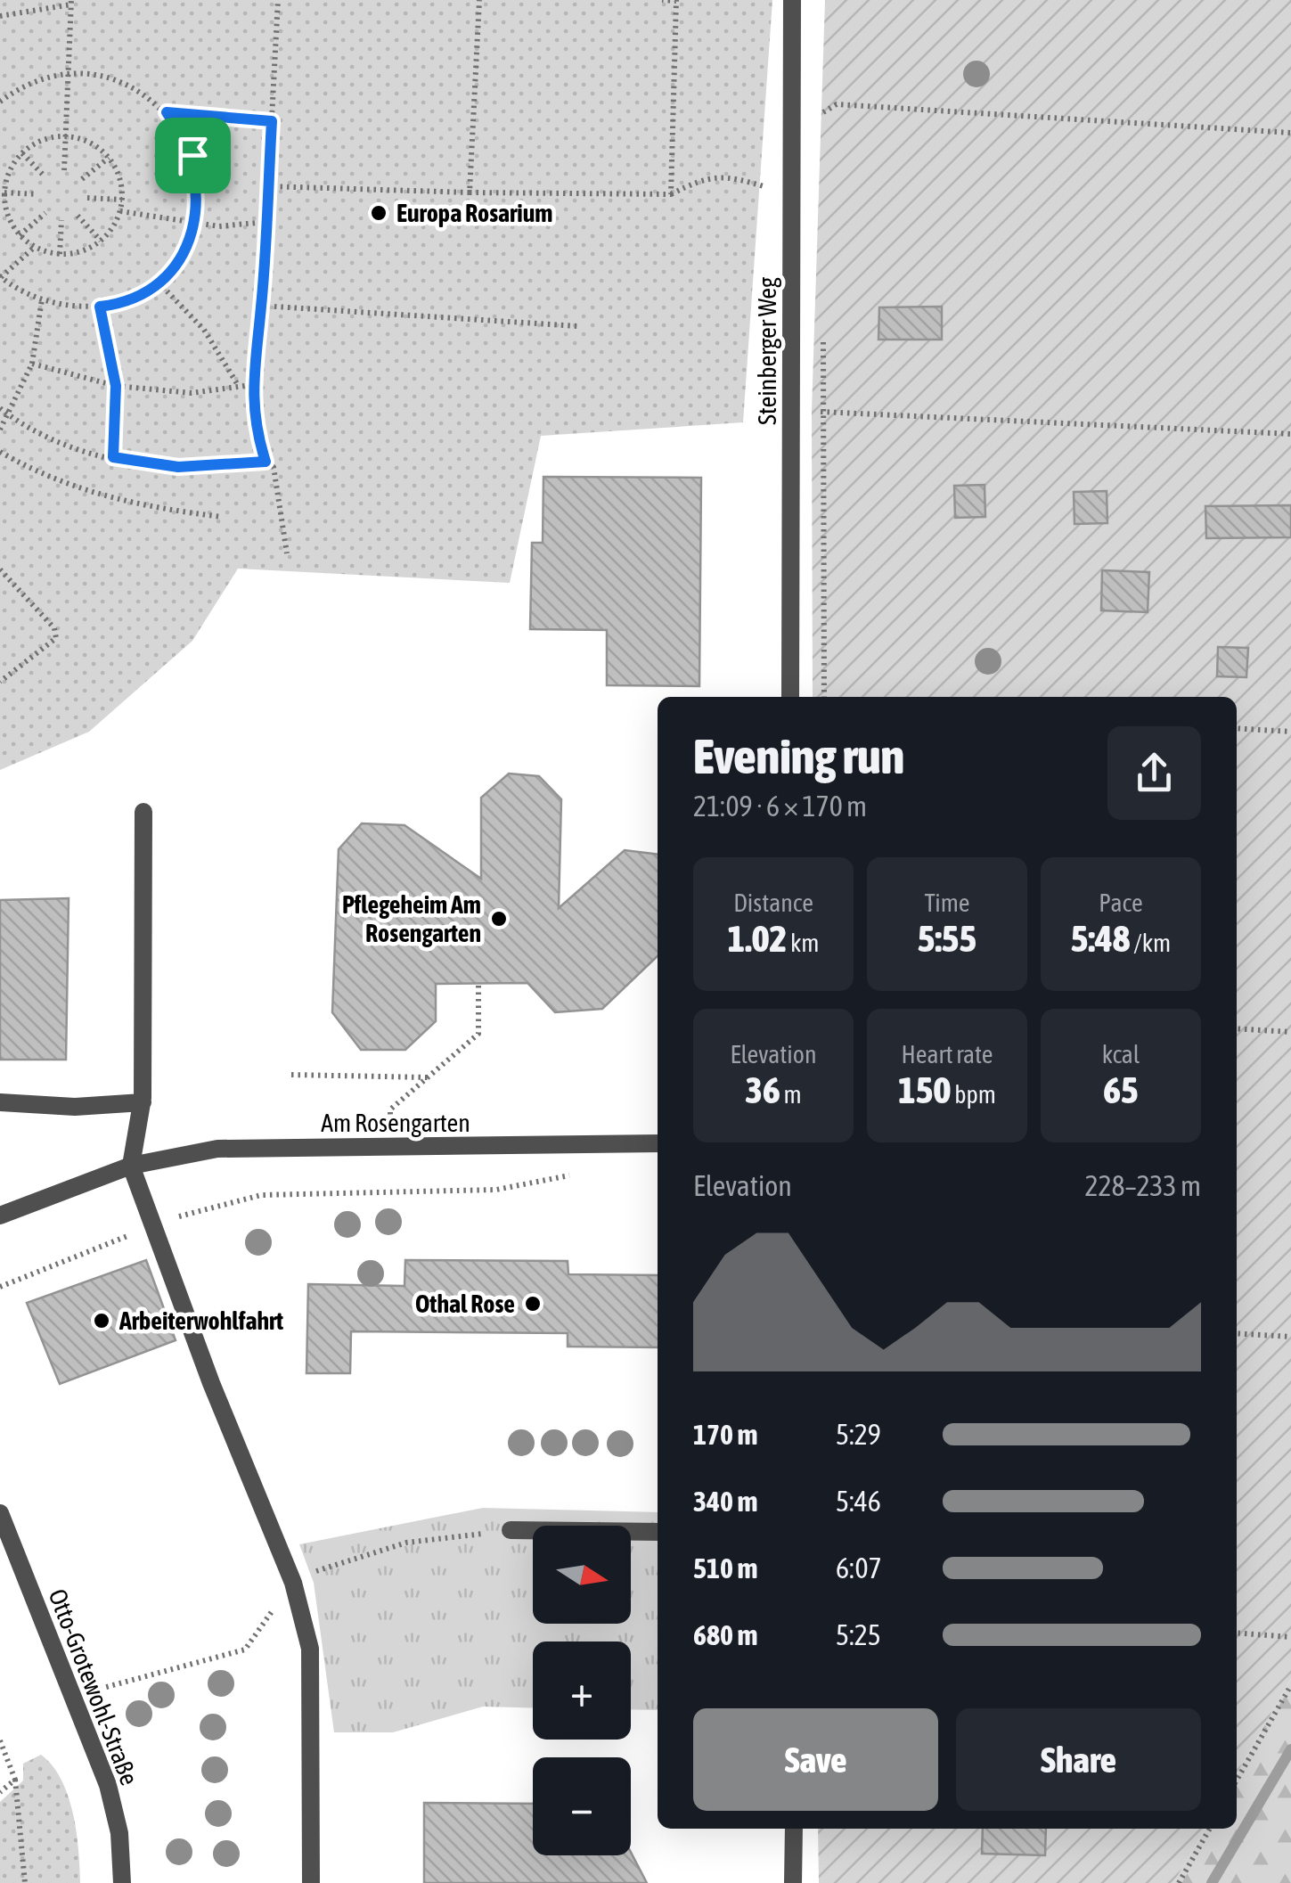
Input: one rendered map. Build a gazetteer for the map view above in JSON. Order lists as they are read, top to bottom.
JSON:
{
  "streets": {
    "street": ["Steinberger Weg", "Am Rosengarten", "Otto-Grotewohl-Straße"]
  },
  "places": [
    "Europa Rosarium",
    "Pflegeheim Am Rosengarten",
    "Othal Rose",
    "Arbeiterwohlfahrt"
  ],
  "north": "right",
  "page": {
    "heading": ["Evening run", "21:09 · 6 × 170 m"],
    "stats": [
      ["Distance", "1.02 km"],
      ["Time", "5:55"],
      ["Pace", "5:48 /km"],
      ["Elevation", "36 m"],
      ["Heart rate", "150 bpm"],
      ["kcal", "65"]
    ],
    "chart": ["Elevation", "228–233 m"],
    "list": [
      {
        "name": "170 m",
        "note": "5:29"
      },
      {
        "name": "340 m",
        "note": "5:46"
      },
      {
        "name": "510 m",
        "note": "6:07"
      },
      {
        "name": "680 m",
        "note": "5:25"
      }
    ],
    "map_buttons": ["+", "−"],
    "buttons": ["Save", "Share"]
  }
}
